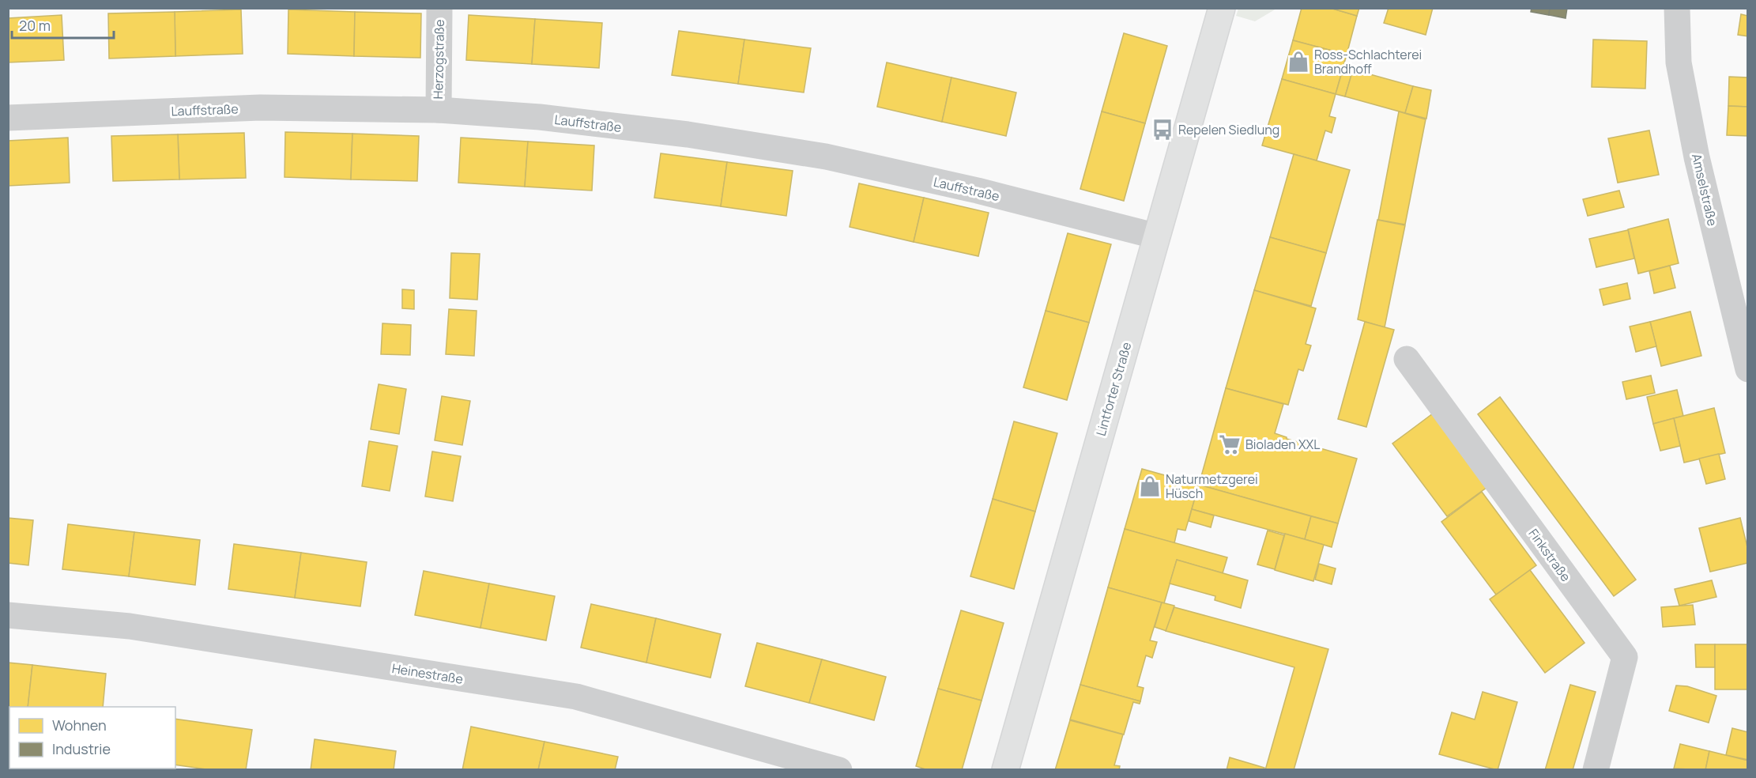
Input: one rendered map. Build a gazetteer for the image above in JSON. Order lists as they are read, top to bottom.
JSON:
{
  "streets": {
    "street": [
      "Herzogstraße",
      "Lauffstraße",
      "Amselstraße",
      "Lintforter Straße",
      "Finkstraße",
      "Heinestraße"
    ]
  },
  "crossings": [
    ["Herzogstraße", "Lauffstraße"],
    ["Lauffstraße", "Lintforter Straße"]
  ],
  "places": {
    "shop": ["Ross-Schlachterei Brandhoff", "Naturmetzgerei Hüsch"],
    "bus stop": ["Repelen Siedlung"],
    "supermarket": ["Bioladen XXL"]
  },
  "legend": ["Wohnen", "Industrie"],
  "scale_bar": "20 m"
}
